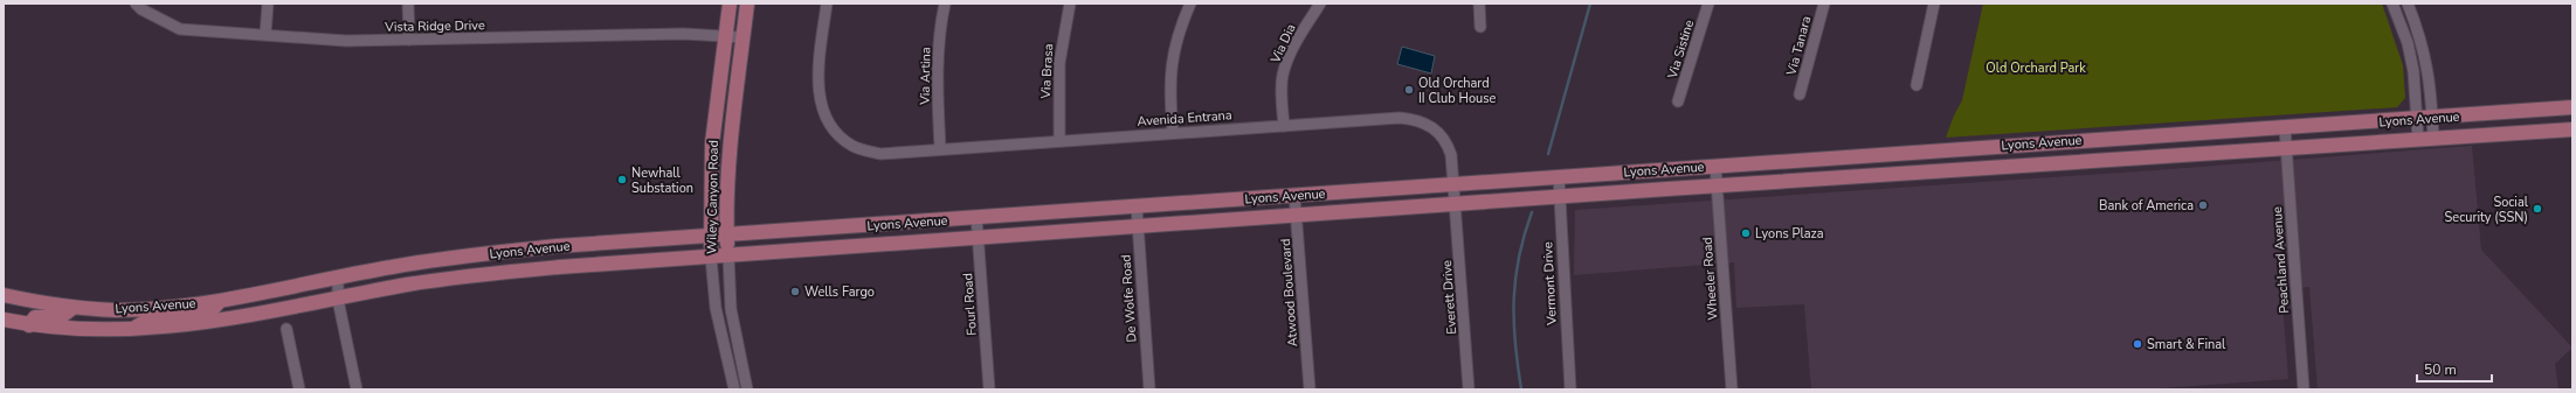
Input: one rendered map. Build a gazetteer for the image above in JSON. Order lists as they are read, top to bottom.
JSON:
{
  "streets": {
    "main road": ["Lyons Avenue", "Wiley Canyon Road"],
    "street": [
      "Vista Ridge Drive",
      "Via Dia",
      "Via Tanara",
      "Via Sistine",
      "Via Brasa",
      "Via Artina",
      "Avenida Entrana",
      "Peachland Avenue",
      "Wheeler Road",
      "Vermont Drive",
      "Atwood Boulevard",
      "Everett Drive",
      "De Wolfe Road",
      "Fourl Road"
    ]
  },
  "crossings": [
    ["Vista Ridge Drive", "Wiley Canyon Road"],
    ["Via Dia", "Avenida Entrana"],
    ["Via Brasa", "Avenida Entrana"],
    ["Via Artina", "Avenida Entrana"],
    ["Avenida Entrana", "Lyons Avenue"],
    ["Avenida Entrana", "Everett Drive"],
    ["Lyons Avenue", "Wiley Canyon Road"],
    ["Lyons Avenue", "Peachland Avenue"],
    ["Lyons Avenue", "Wheeler Road"],
    ["Lyons Avenue", "Vermont Drive"],
    ["Lyons Avenue", "Atwood Boulevard"],
    ["Lyons Avenue", "Everett Drive"],
    ["Lyons Avenue", "De Wolfe Road"],
    ["Lyons Avenue", "Fourl Road"]
  ],
  "parks": ["Old Orchard Park"],
  "places": [
    "Old Orchard II Club House",
    "Newhall Substation",
    "Bank of America",
    "Social Security (SSN)",
    "Lyons Plaza",
    "Wells Fargo",
    "Smart & Final"
  ],
  "scale_bar": "50 m"
}
